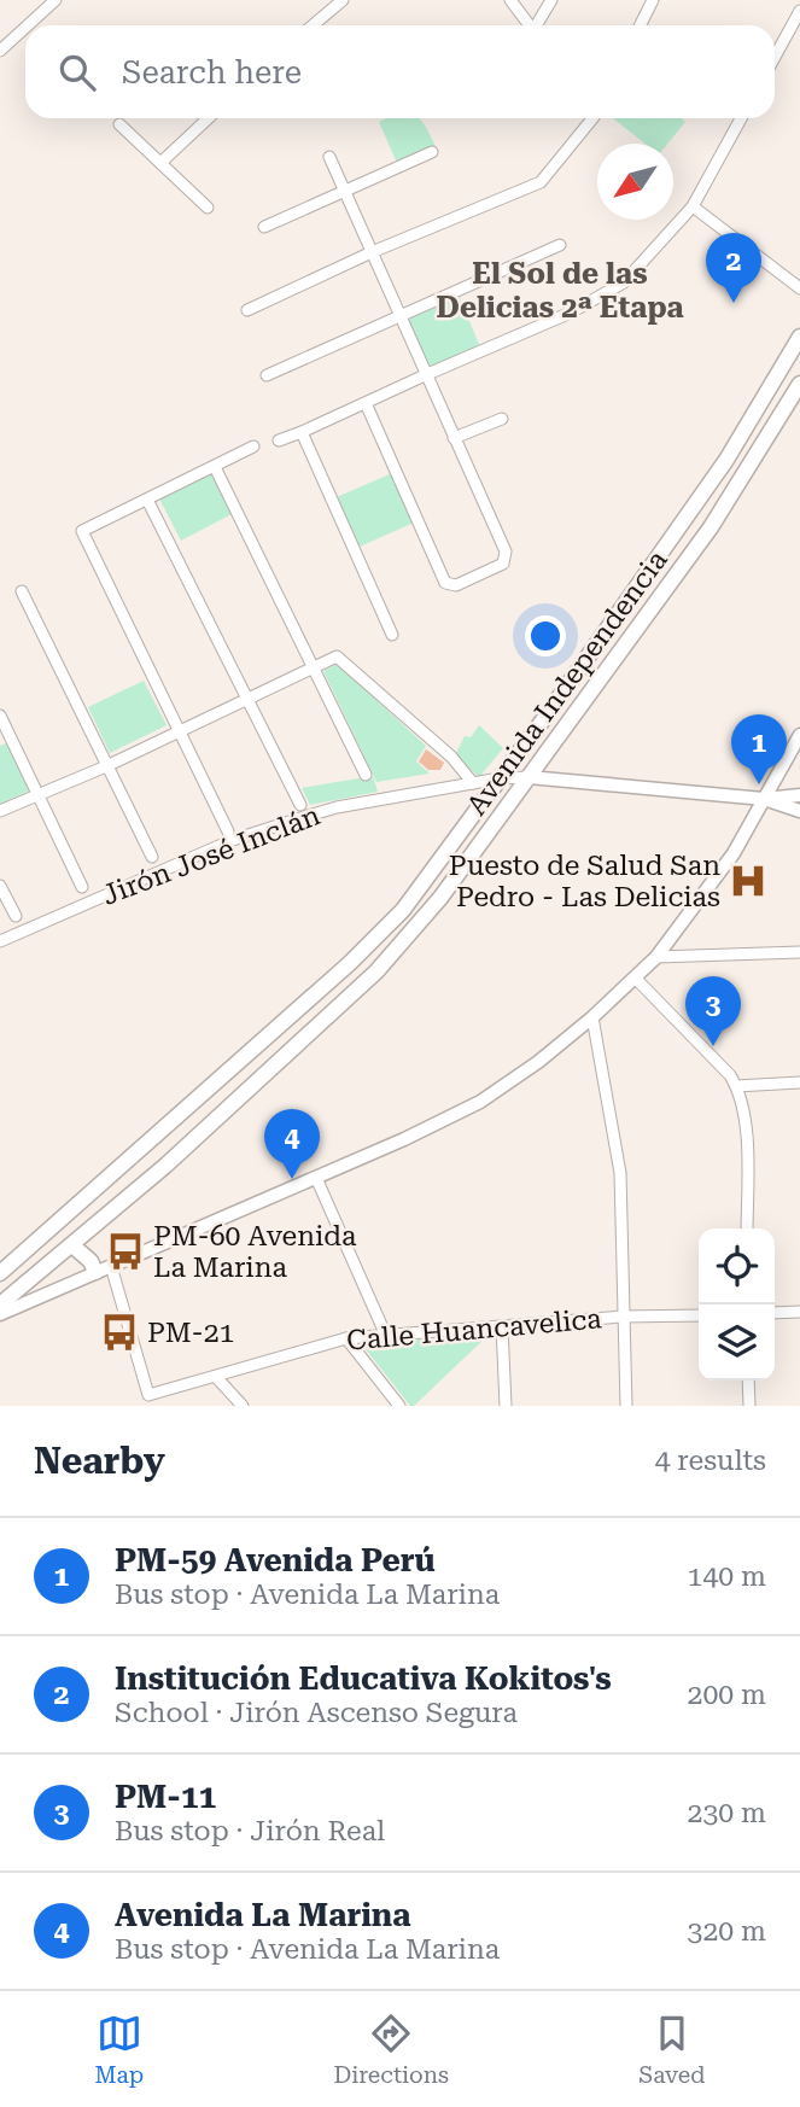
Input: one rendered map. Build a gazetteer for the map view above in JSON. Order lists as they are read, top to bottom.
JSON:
{
  "streets": {
    "main road": ["Avenida Independencia"],
    "street": ["Jirón José Inclán", "Calle Huancavelica"]
  },
  "crossings": [
    ["Avenida Independencia", "Jirón José Inclán"]
  ],
  "districts": ["El Sol de las Delicias 2ª Etapa"],
  "places": {
    "hospital": ["Puesto de Salud San Pedro - Las Delicias"],
    "bus stop": ["PM-60 Avenida La Marina", "PM-21"]
  },
  "north": "bottom left",
  "page": {
    "search": "Search here",
    "pins": [
      "2",
      "1",
      "3",
      "4"
    ],
    "heading": ["Nearby", "4 results"],
    "list": [
      {
        "mark": "1",
        "name": "PM-59 Avenida Perú",
        "note": "Bus stop · Avenida La Marina",
        "value": "140 m"
      },
      {
        "mark": "2",
        "name": "Institución Educativa Kokitos's",
        "note": "School · Jirón Ascenso Segura",
        "value": "200 m"
      },
      {
        "mark": "3",
        "name": "PM-11",
        "note": "Bus stop · Jirón Real",
        "value": "230 m"
      },
      {
        "mark": "4",
        "name": "Avenida La Marina",
        "note": "Bus stop · Avenida La Marina",
        "value": "320 m"
      }
    ],
    "nav": ["Map", "Directions", "Saved"]
  }
}
